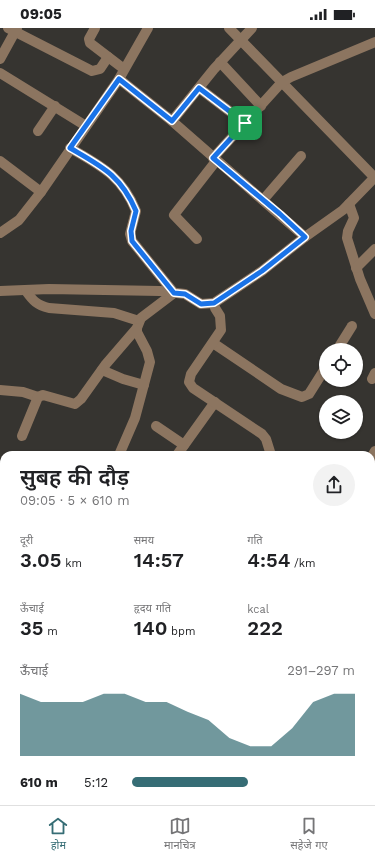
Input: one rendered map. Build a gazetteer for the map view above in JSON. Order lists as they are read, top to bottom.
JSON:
{
  "page": {
    "status": "09:05",
    "heading": ["सुबह की दौड़", "09:05 · 5 × 610 m"],
    "stats": [
      ["दूरी", "3.05 km"],
      ["समय", "14:57"],
      ["गति", "4:54 /km"],
      ["ऊँचाई", "35 m"],
      ["हृदय गति", "140 bpm"],
      ["kcal", "222"]
    ],
    "chart": ["ऊँचाई", "291–297 m"],
    "list": [
      {
        "name": "610 m",
        "note": "5:12"
      }
    ],
    "tabs": ["होम", "मानचित्र", "सहेजे गए"]
  }
}
